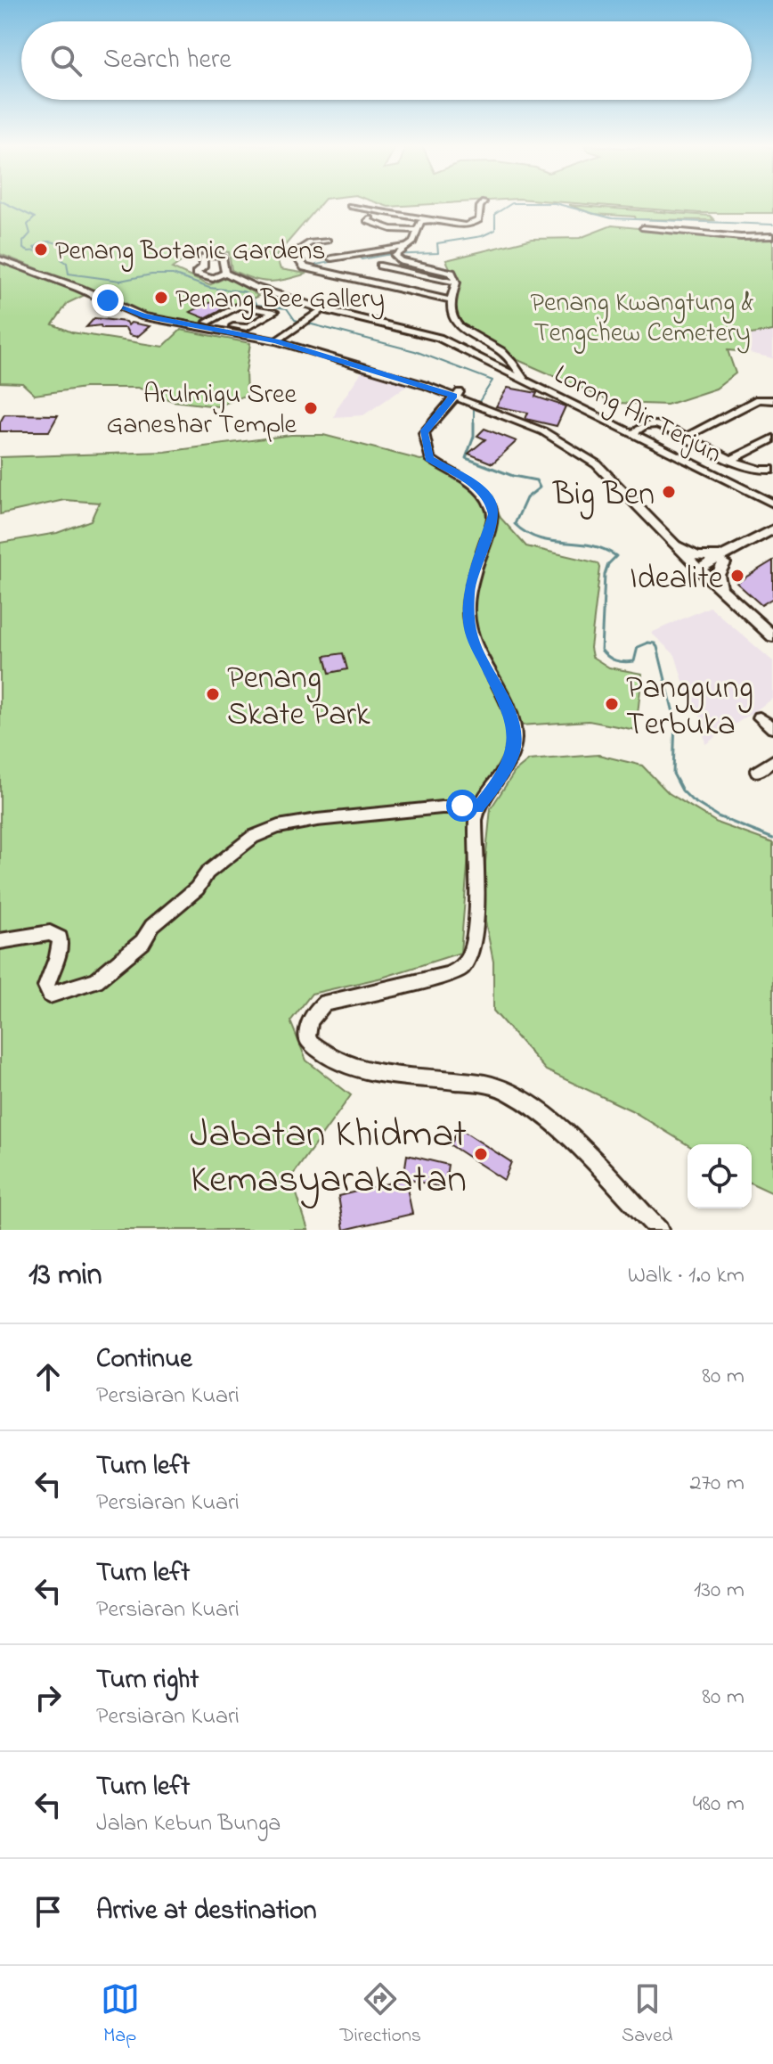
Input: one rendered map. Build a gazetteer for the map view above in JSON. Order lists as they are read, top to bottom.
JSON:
{
  "streets": {
    "street": ["Lorong Air Terjun"]
  },
  "parks": ["Penang Kwangtung & Tengchew Cemetery"],
  "places": [
    "Penang Botanic Gardens",
    "Penang Bee Gallery",
    "Arulmigu Sree Ganeshar Temple",
    "Big Ben",
    "Idealite",
    "Penang Skate Park",
    "Panggung Terbuka",
    "Jabatan Khidmat Kemasyarakatan"
  ],
  "page": {
    "search": "Search here",
    "heading": ["13 min", "Walk · 1.0 km"],
    "list": [
      ["Continue", "Persiaran Kuari", "80 m"],
      ["Turn left", "Persiaran Kuari", "270 m"],
      ["Turn left", "Persiaran Kuari", "130 m"],
      ["Turn right", "Persiaran Kuari", "80 m"],
      ["Turn left", "Jalan Kebun Bunga", "480 m"],
      "Arrive at destination"
    ],
    "nav": ["Map", "Directions", "Saved"]
  }
}
